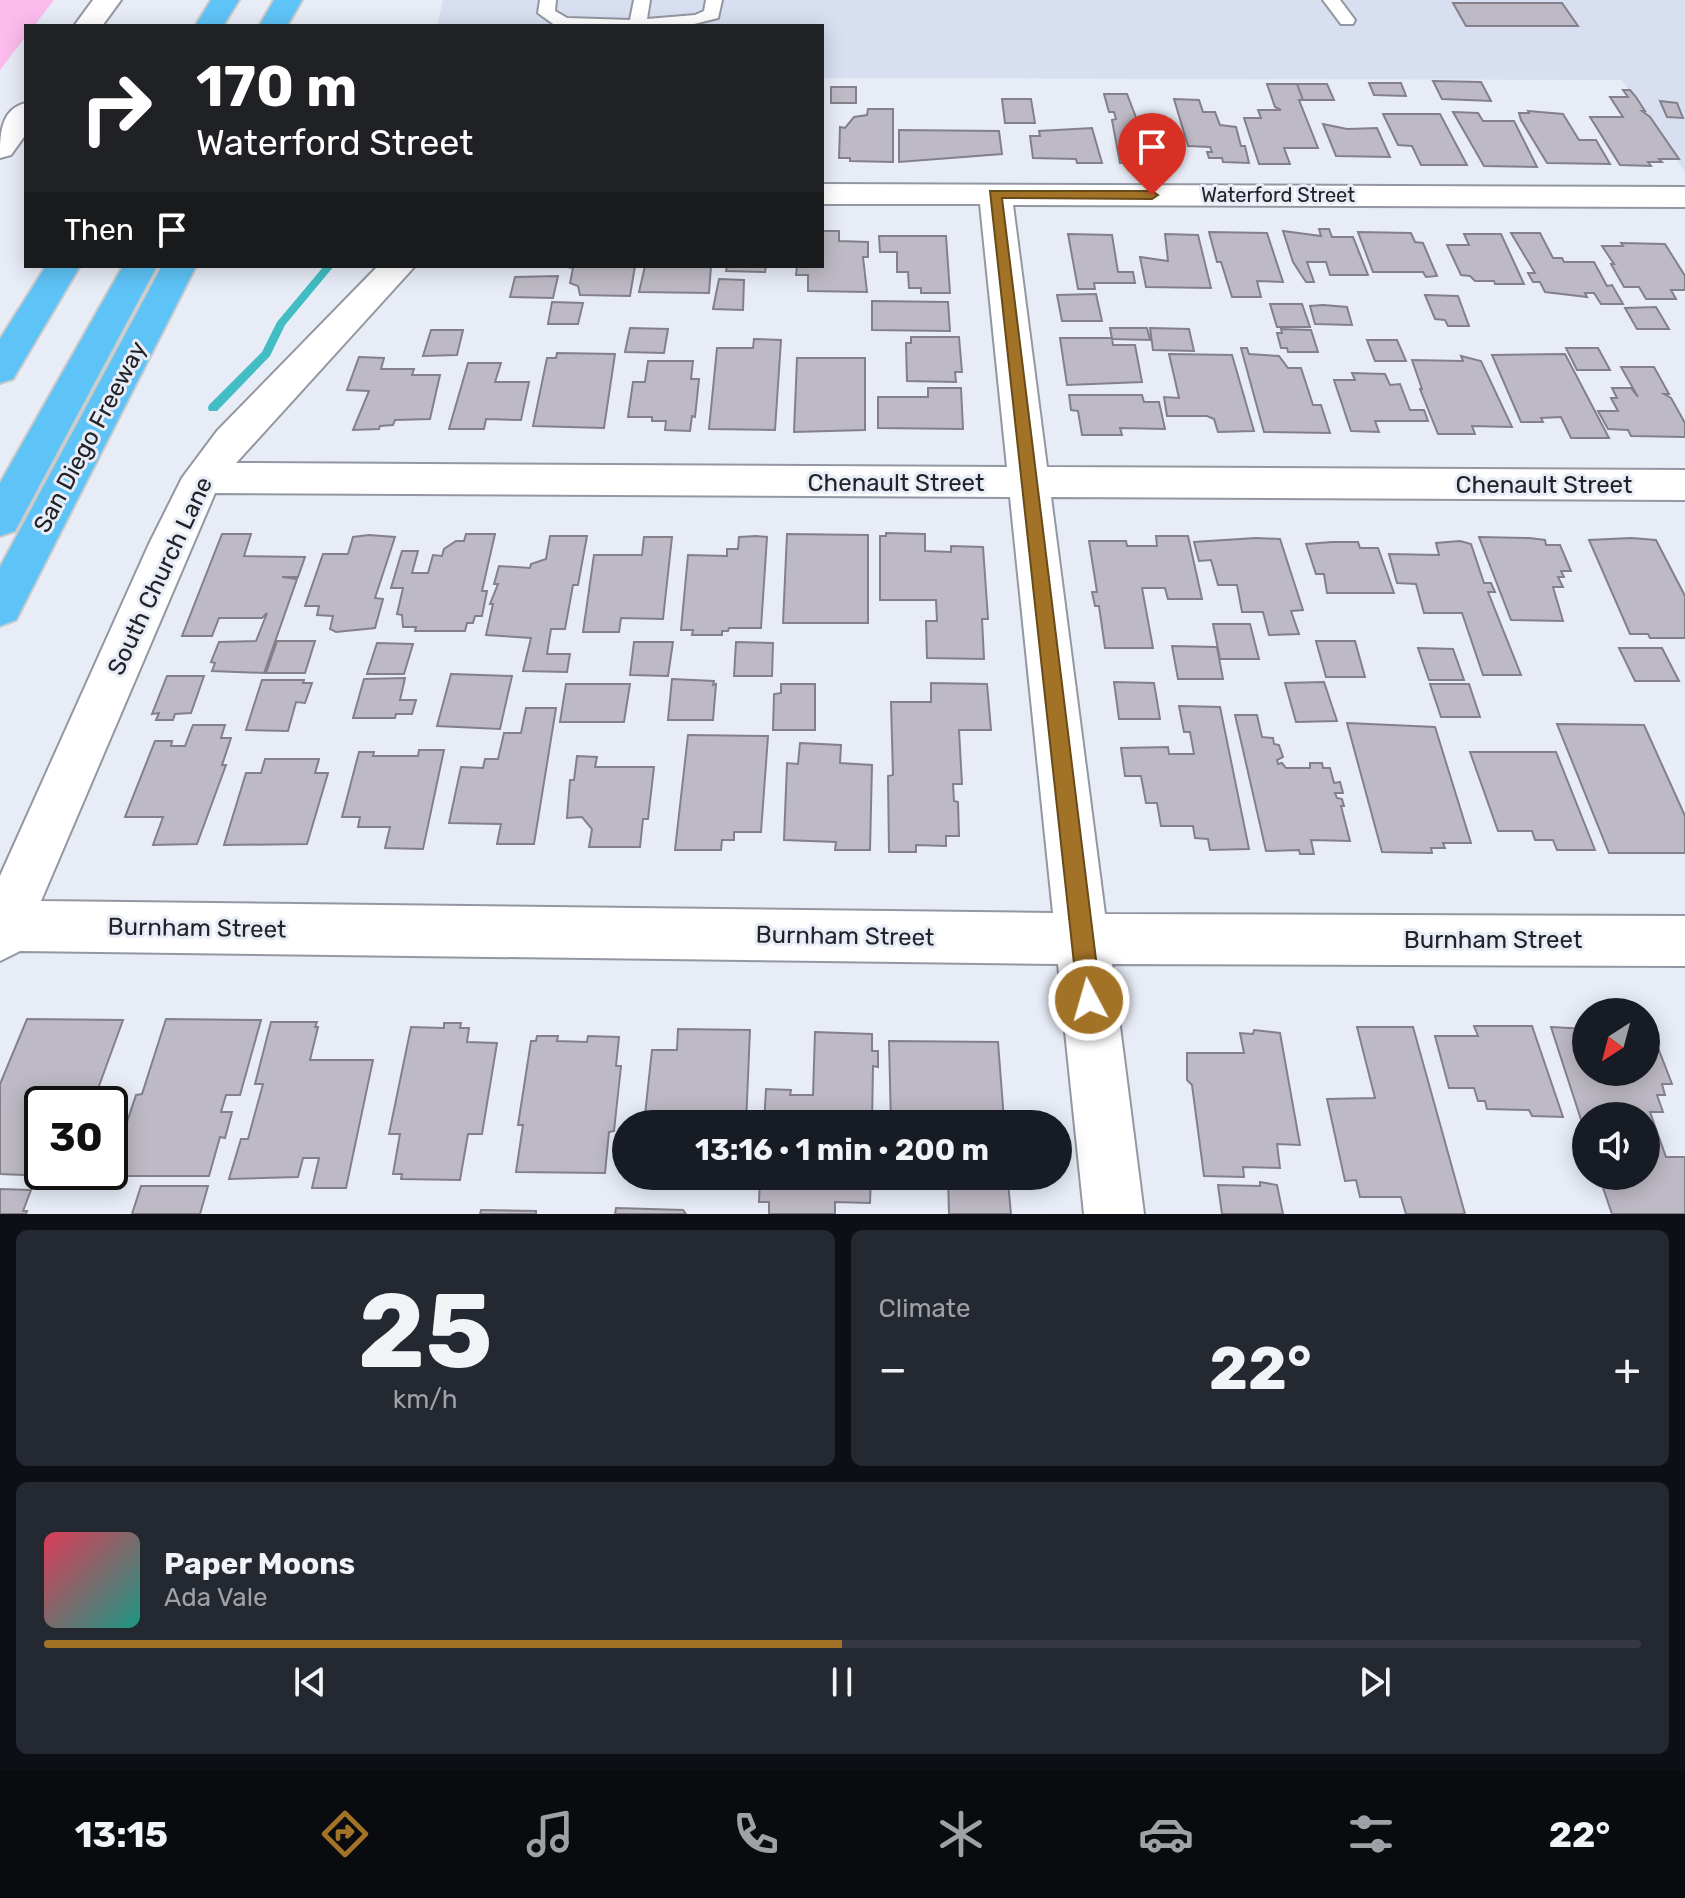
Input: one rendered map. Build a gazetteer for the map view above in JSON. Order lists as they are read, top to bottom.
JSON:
{
  "streets": {
    "highway": ["San Diego Freeway"],
    "street": [
      "Waterford Street",
      "Chenault Street",
      "South Church Lane",
      "Burnham Street"
    ]
  },
  "crossings": [
    ["Chenault Street", "South Church Lane"],
    ["South Church Lane", "Burnham Street"]
  ],
  "north": "bottom left",
  "page": {
    "turn": ["170 m", "Waterford Street"],
    "then": "Then",
    "limit": "30",
    "trip": "13:16 · 1 min · 200 m",
    "tile": [
      ["25", "km/h"],
      "Climate"
    ],
    "heat": ["−", "22°", "+"],
    "song": ["Paper Moons", "Ada Vale"],
    "tabs": ["13:15", "22°"]
  }
}
